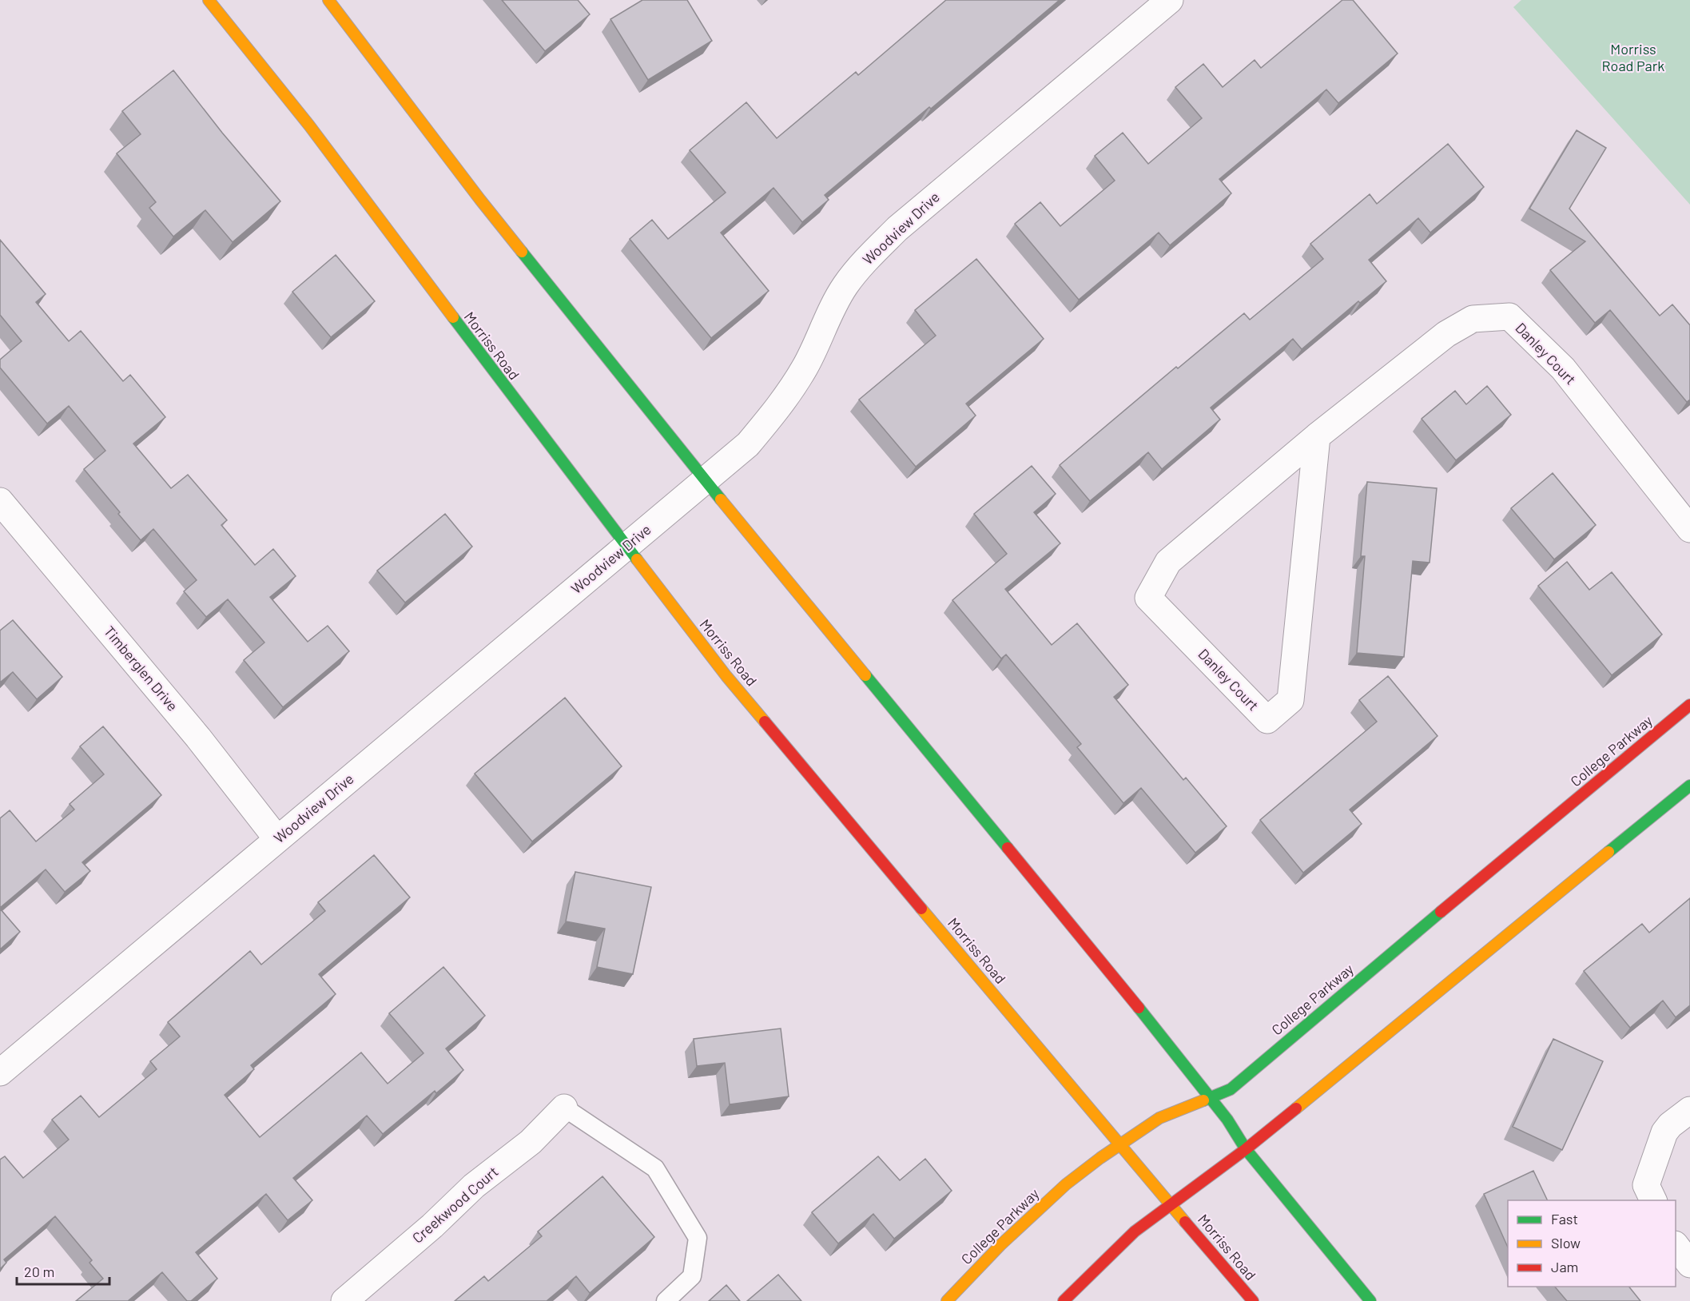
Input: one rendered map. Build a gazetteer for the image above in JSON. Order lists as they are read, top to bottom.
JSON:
{
  "streets": {
    "main road": ["Morriss Road", "College Parkway"],
    "street": [
      "Woodview Drive",
      "Danley Court",
      "Timberglen Drive",
      "Creekwood Court"
    ]
  },
  "crossings": [
    ["Woodview Drive", "Morriss Road"],
    ["Woodview Drive", "Timberglen Drive"],
    ["Morriss Road", "College Parkway"]
  ],
  "parks": ["Morriss Road Park"],
  "legend": ["Fast", "Slow", "Jam"],
  "scale_bar": "20 m"
}
